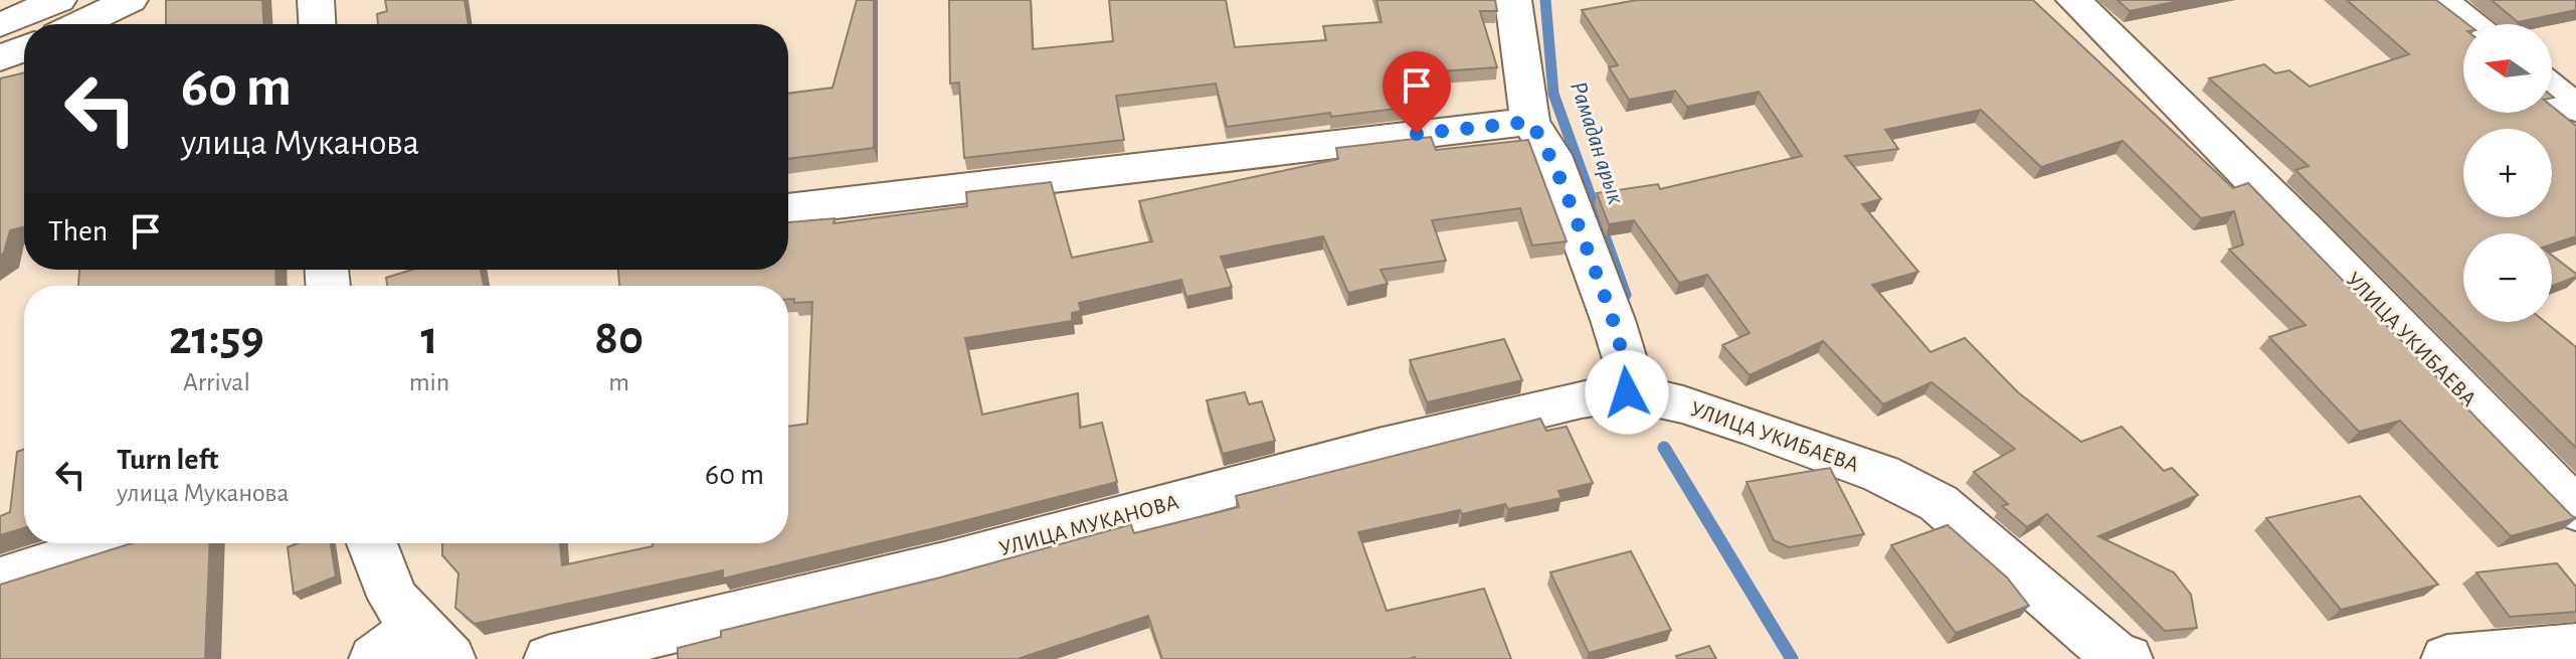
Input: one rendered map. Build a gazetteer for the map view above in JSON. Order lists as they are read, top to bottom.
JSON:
{
  "streets": {
    "street": ["УЛИЦА УКИБАЕВА", "УЛИЦА МУКАНОВА"]
  },
  "crossings": [
    ["УЛИЦА УКИБАЕВА", "УЛИЦА МУКАНОВА"]
  ],
  "water": ["Рамадан арык"],
  "north": "left",
  "page": {
    "map_buttons": ["+", "−"],
    "turn": ["60 m", "улица Муканова"],
    "then": "Then",
    "eta": [
      "21:59",
      "Arrival",
      "1",
      "min",
      "80",
      "m"
    ],
    "list": [
      {
        "name": "Turn left",
        "note": "улица Муканова",
        "value": "60 m"
      }
    ]
  }
}
